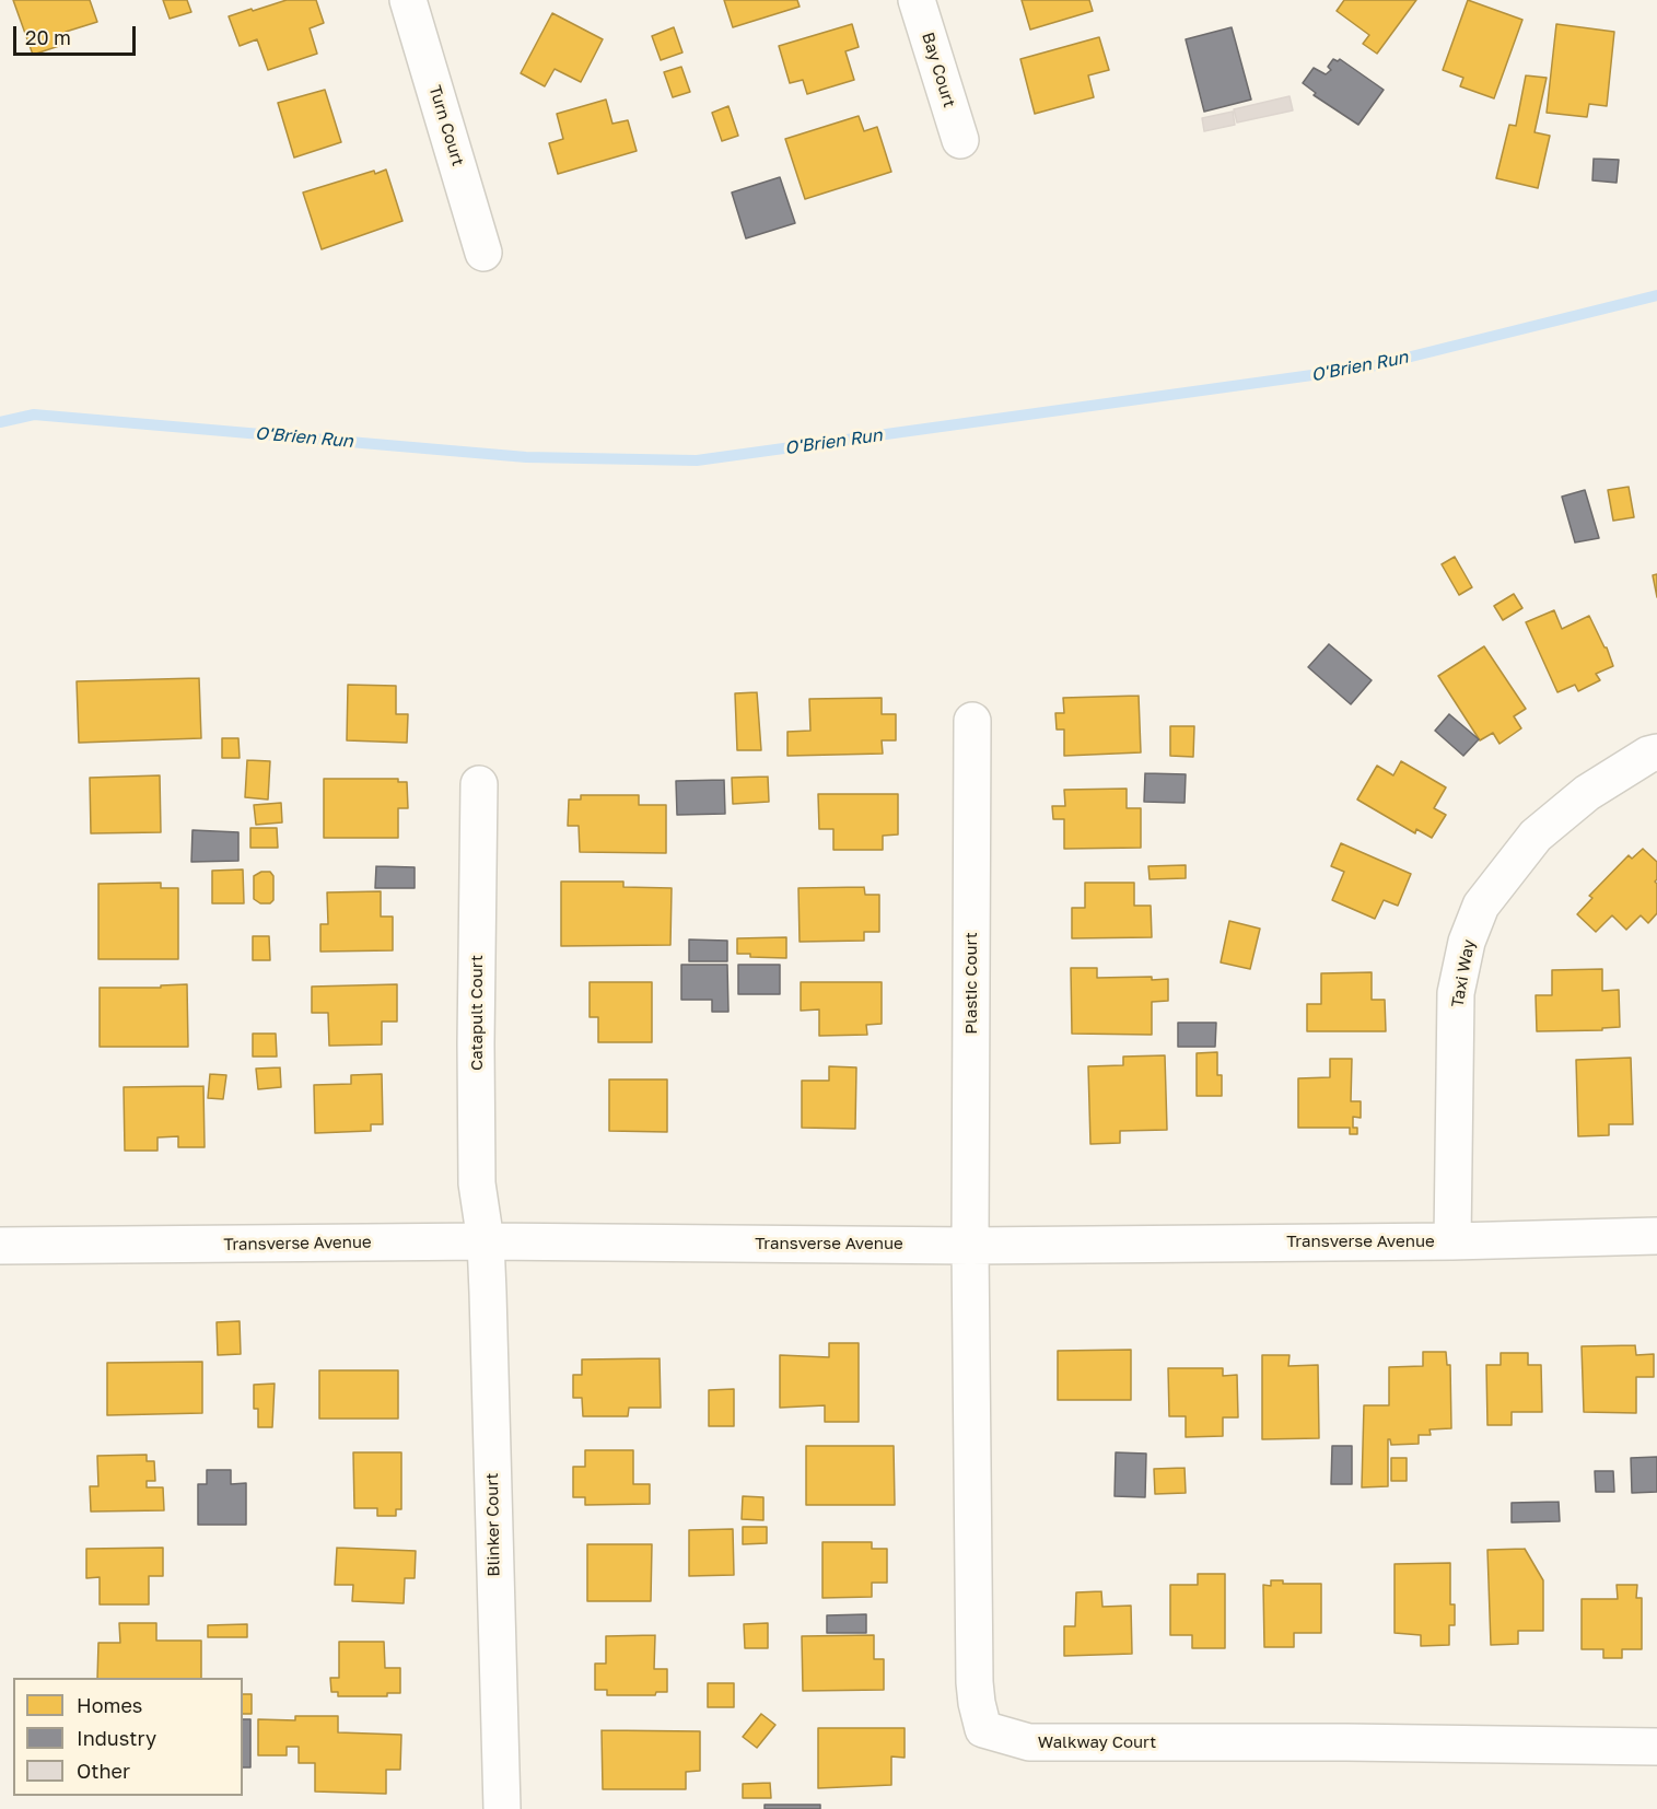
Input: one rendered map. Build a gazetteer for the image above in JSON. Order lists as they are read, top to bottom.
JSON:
{
  "streets": {
    "street": [
      "Bay Court",
      "Turn Court",
      "Taxi Way",
      "Plastic Court",
      "Catapult Court",
      "Transverse Avenue",
      "Blinker Court",
      "Walkway Court"
    ]
  },
  "crossings": [
    ["Taxi Way", "Transverse Avenue"],
    ["Plastic Court", "Transverse Avenue"],
    ["Plastic Court", "Walkway Court"],
    ["Catapult Court", "Transverse Avenue"],
    ["Catapult Court", "Blinker Court"],
    ["Transverse Avenue", "Blinker Court"],
    ["Transverse Avenue", "Walkway Court"]
  ],
  "water": ["O'Brien Run"],
  "legend": ["Homes", "Industry", "Other"],
  "scale_bar": "20 m"
}
